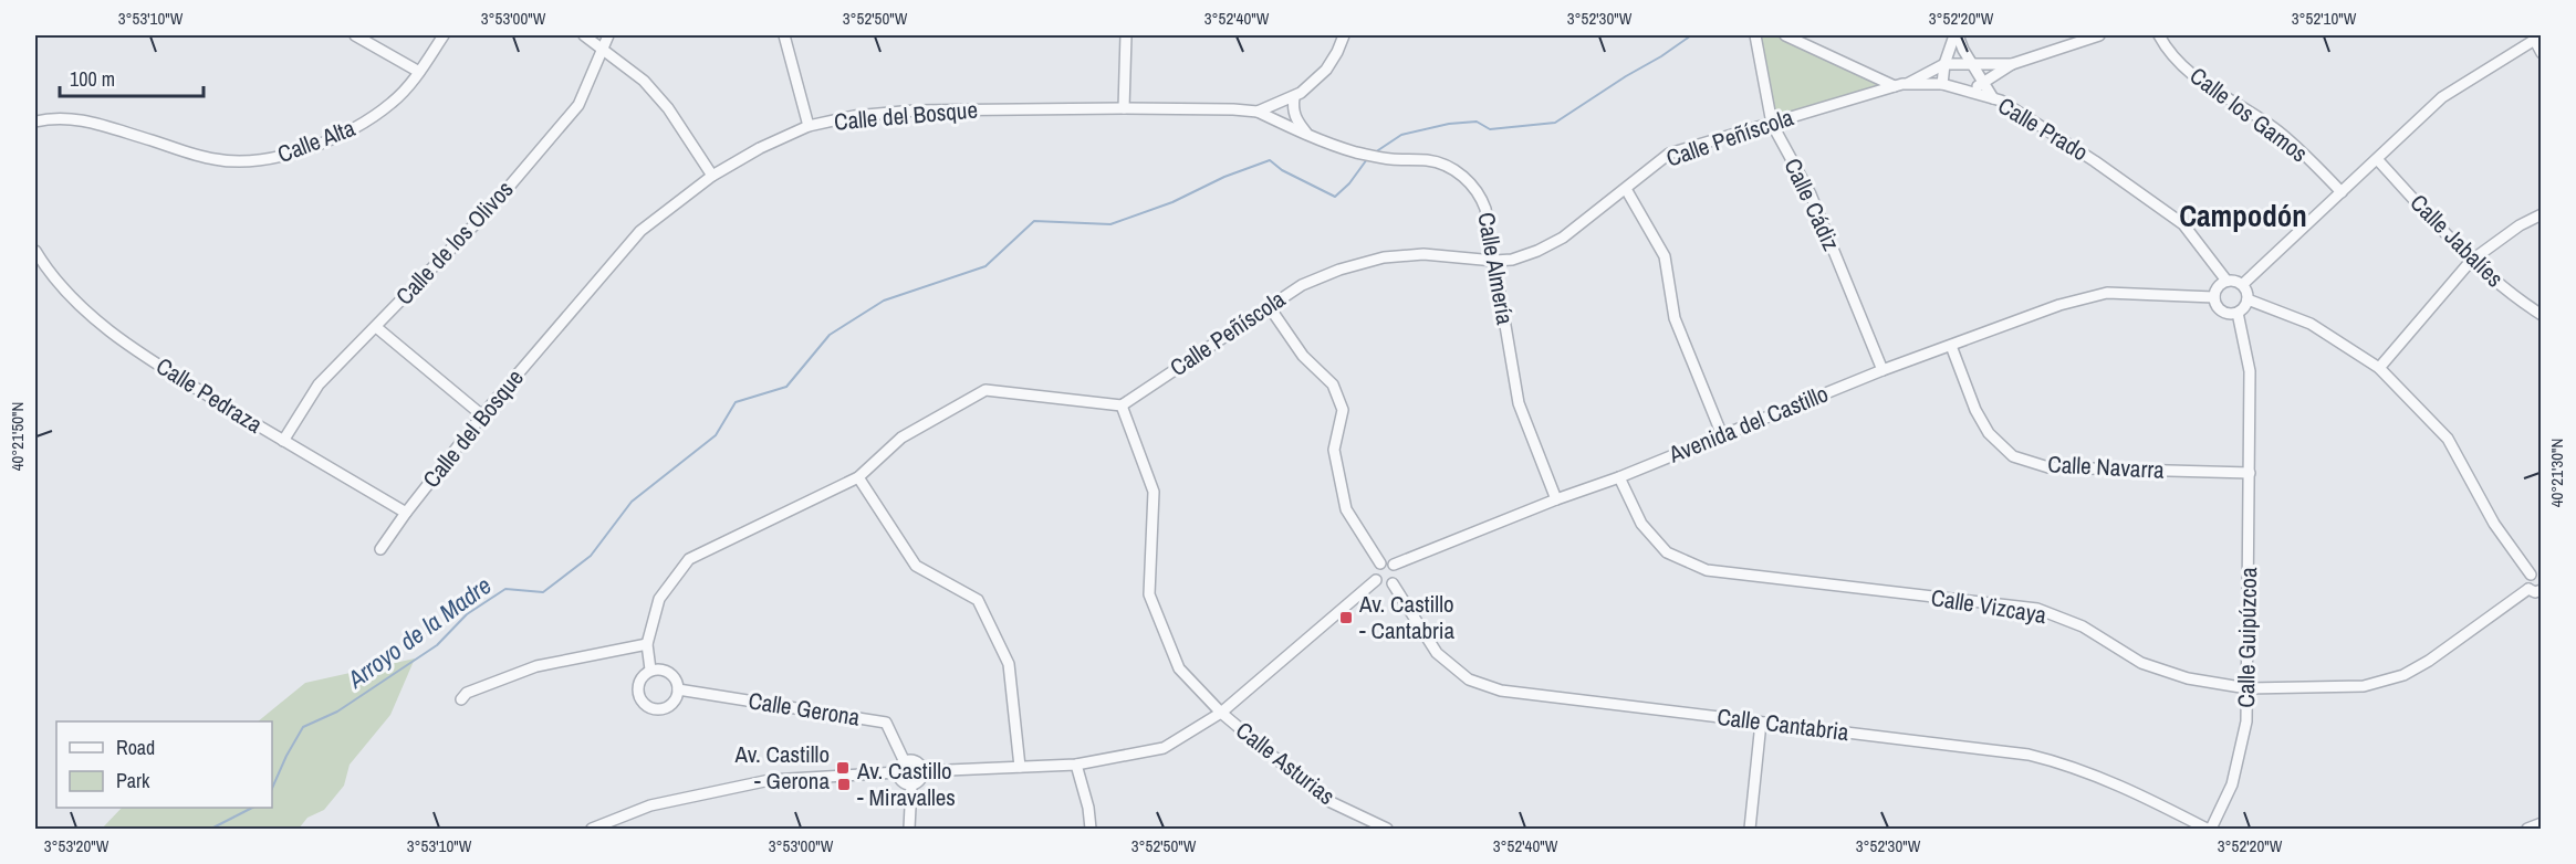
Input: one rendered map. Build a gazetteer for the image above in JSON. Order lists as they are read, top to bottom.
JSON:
{
  "streets": {
    "street": [
      "Calle los Gamos",
      "Calle del Bosque",
      "Calle Prado",
      "Calle Peñíscola",
      "Calle Alta",
      "Calle Cádiz",
      "Calle Jabalíes",
      "Calle de los Olivos",
      "Calle Almería",
      "Calle Pedraza",
      "Avenida del Castillo",
      "Calle Navarra",
      "Calle Vizcaya",
      "Calle Guipúzcoa",
      "Calle Gerona",
      "Calle Cantabria",
      "Calle Asturias"
    ]
  },
  "crossings": [
    ["Calle del Bosque", "Calle Almería"],
    ["Calle del Bosque", "Calle Pedraza"],
    ["Calle Prado", "Calle Peñíscola"],
    ["Calle Prado", "Avenida del Castillo"],
    ["Calle Prado", "Calle Guipúzcoa"],
    ["Calle Peñíscola", "Calle Cádiz"],
    ["Calle Peñíscola", "Calle Almería"],
    ["Calle Peñíscola", "Calle Asturias"],
    ["Calle Cádiz", "Avenida del Castillo"],
    ["Calle de los Olivos", "Calle Pedraza"],
    ["Calle Almería", "Avenida del Castillo"],
    ["Avenida del Castillo", "Calle Navarra"],
    ["Avenida del Castillo", "Calle Vizcaya"],
    ["Avenida del Castillo", "Calle Guipúzcoa"],
    ["Avenida del Castillo", "Calle Cantabria"],
    ["Calle Navarra", "Calle Guipúzcoa"],
    ["Calle Vizcaya", "Calle Guipúzcoa"],
    ["Calle Guipúzcoa", "Calle Cantabria"]
  ],
  "districts": ["Campodón"],
  "water": ["Arroyo de la Madre"],
  "places": {
    "transit": ["Av. Castillo - Cantabria", "Av. Castillo - Gerona", "Av. Castillo - Miravalles"]
  },
  "legend": ["Road", "Park"],
  "scale_bar": "100 m",
  "coordinates": [
    "3°53'10\"W",
    "3°53'00\"W",
    "3°52'50\"W",
    "3°52'40\"W",
    "3°52'30\"W",
    "3°52'20\"W",
    "3°52'10\"W",
    "40°21'50\"N",
    "40°21'30\"N",
    "3°53'20\"W"
  ]
}
